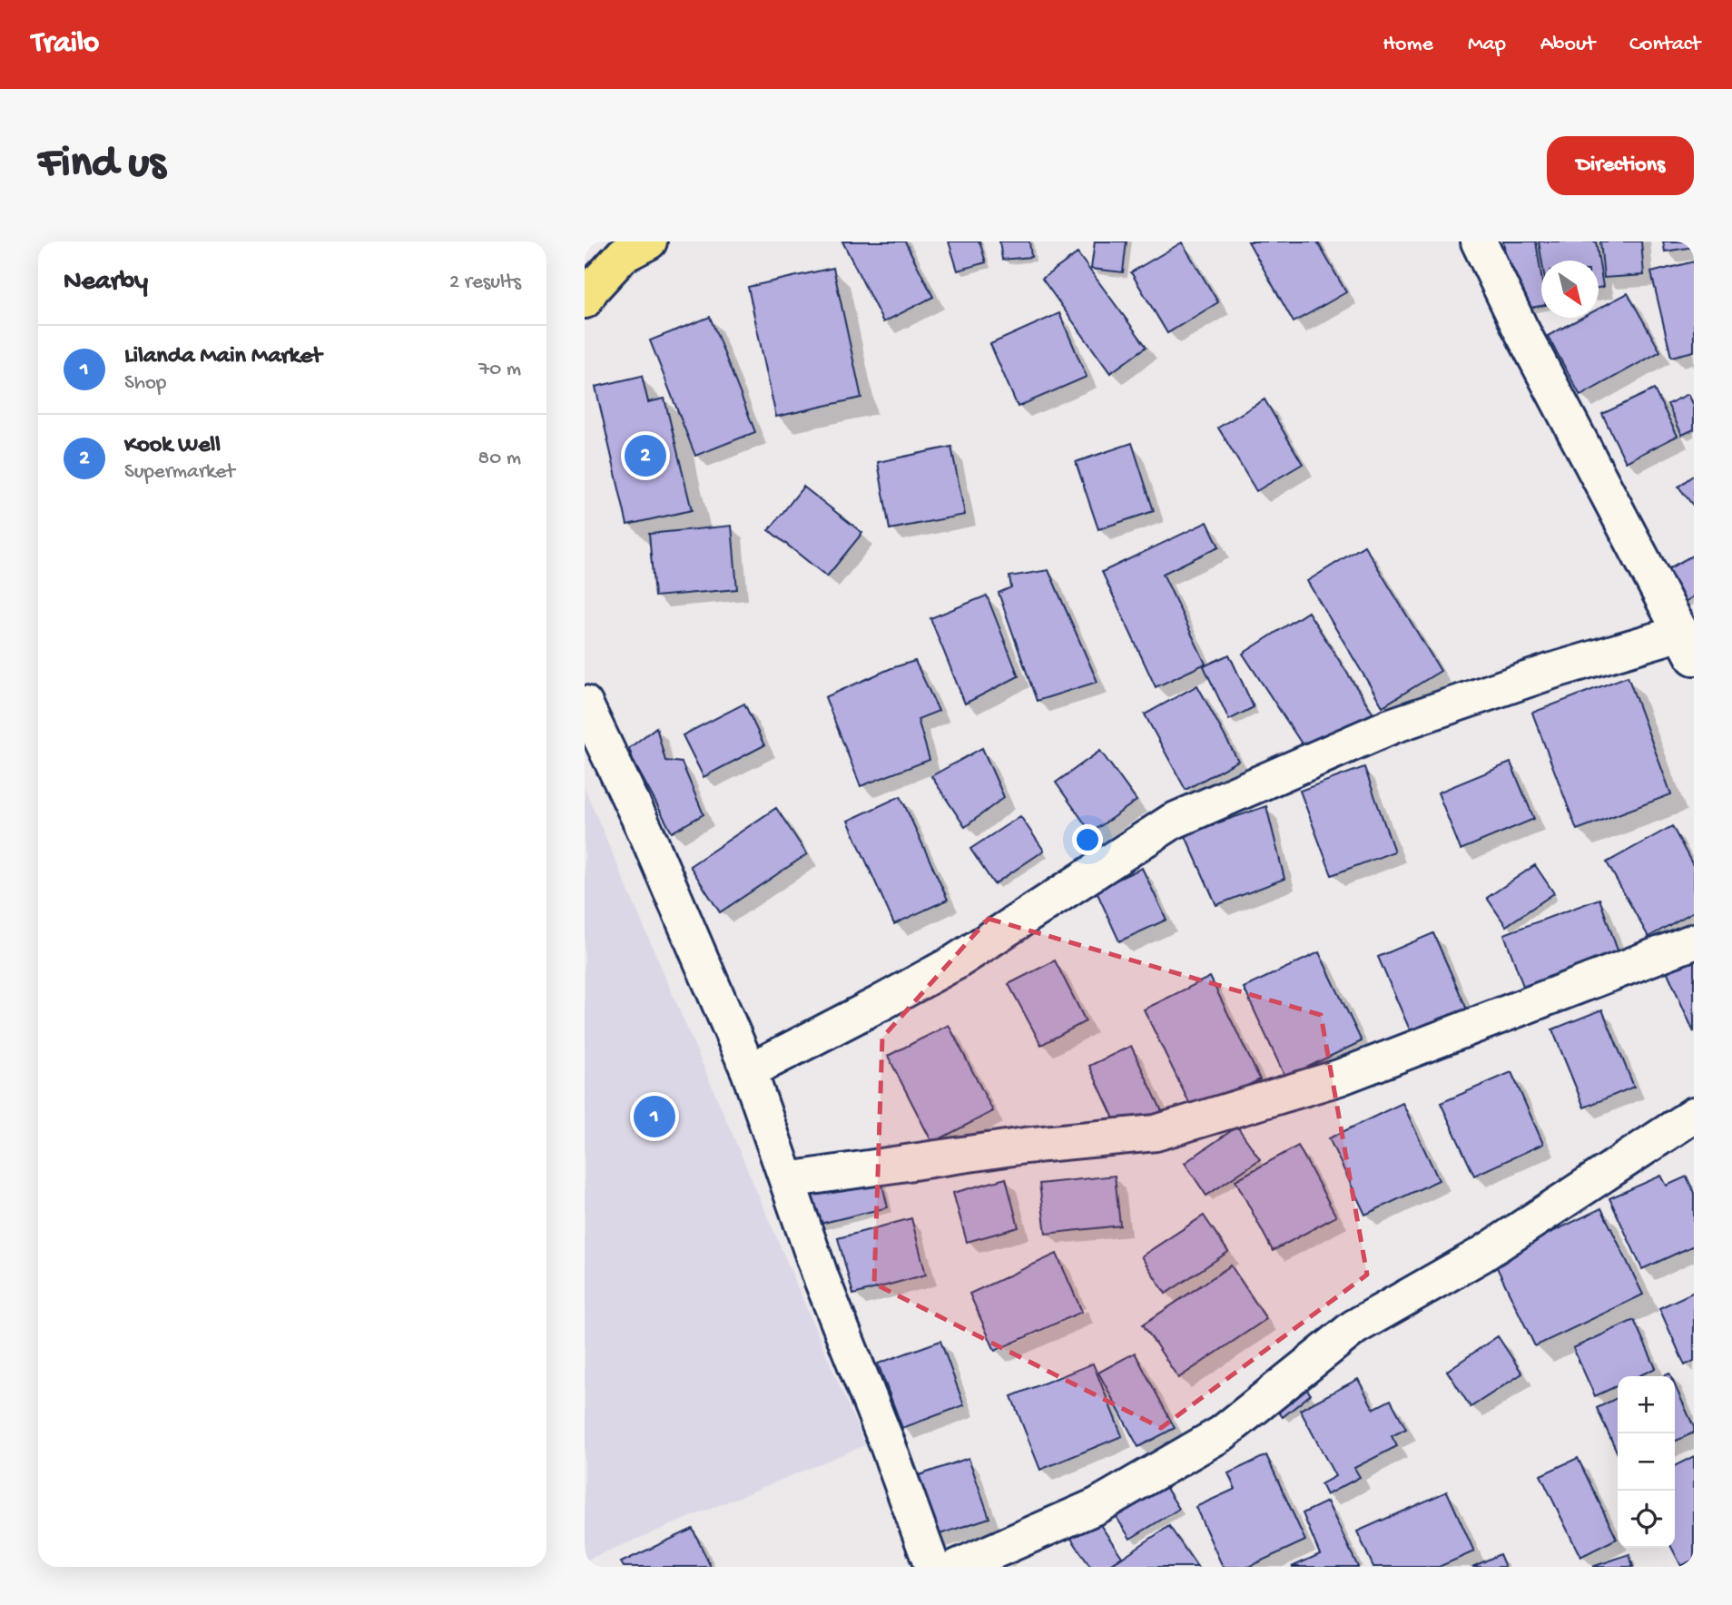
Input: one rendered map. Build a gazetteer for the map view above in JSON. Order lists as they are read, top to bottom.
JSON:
{
  "north": "bottom right",
  "page": {
    "header": "Trailo",
    "nav": [
      "Home",
      "Map",
      "About",
      "Contact"
    ],
    "buttons": "Directions",
    "title": "Find us",
    "heading": ["Nearby", "2 results"],
    "list": [
      {
        "mark": "1",
        "name": "Lilanda Main Market",
        "note": "Shop",
        "value": "70 m"
      },
      {
        "mark": "2",
        "name": "Kook Well",
        "note": "Supermarket",
        "value": "80 m"
      }
    ],
    "pins": ["2", "1"],
    "map_buttons": ["+", "−"]
  }
}
